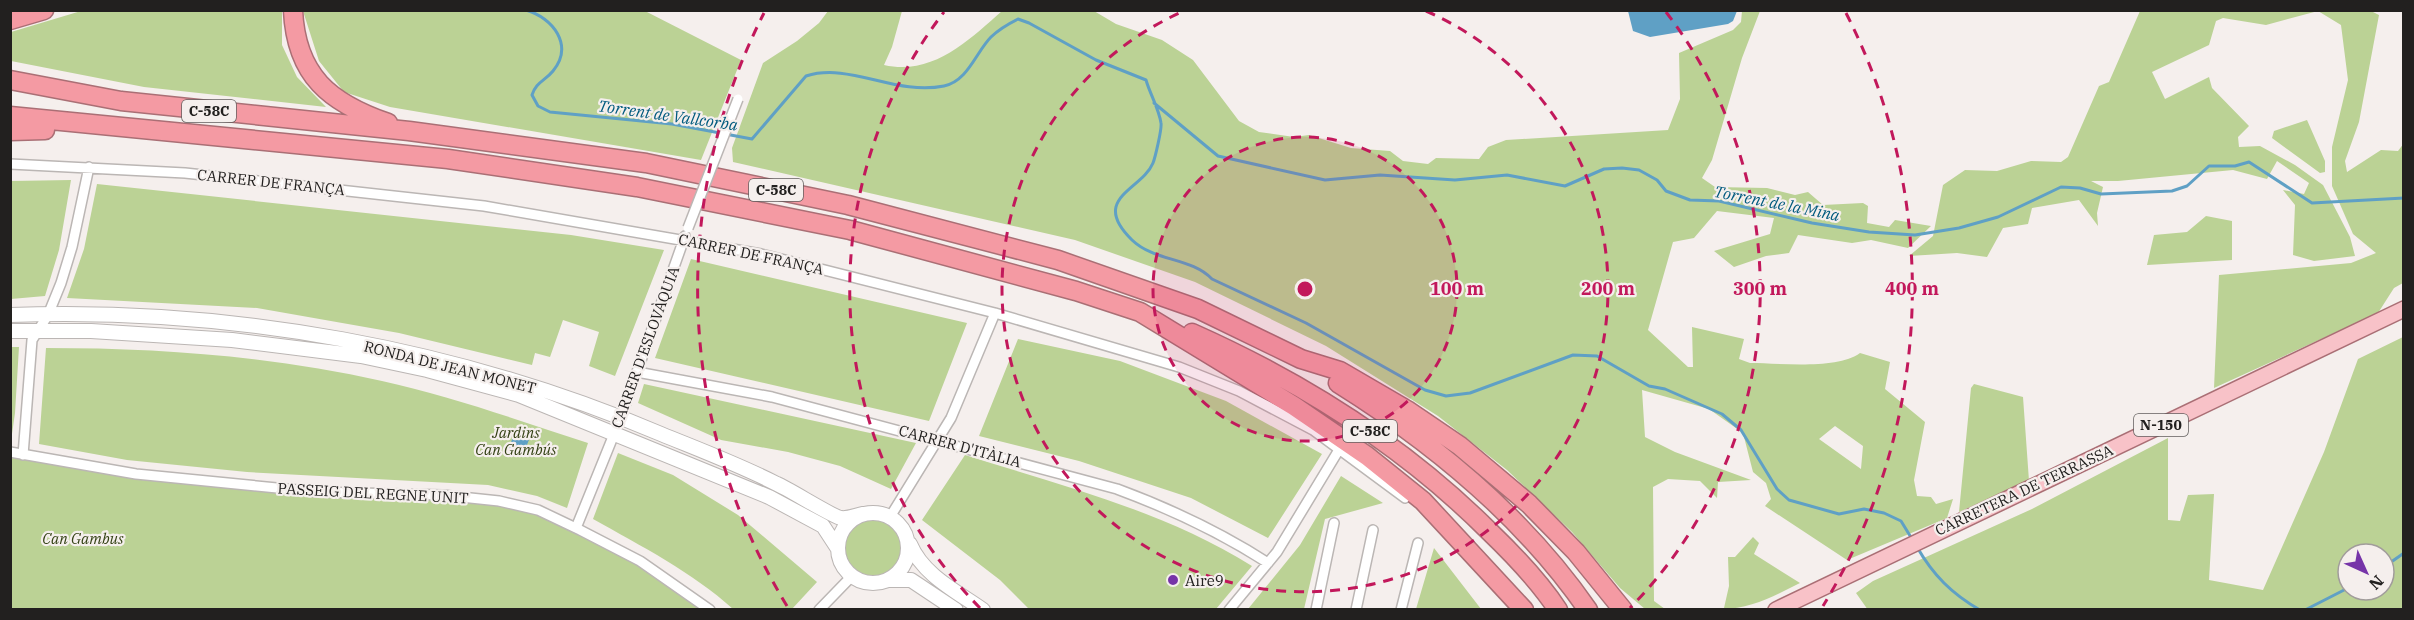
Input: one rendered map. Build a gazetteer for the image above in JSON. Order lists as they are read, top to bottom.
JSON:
{
  "streets": {
    "highway": ["C-58C"],
    "main road": ["N-150", "CARRETERA DE TERRASSA"],
    "street": [
      "CARRER DE FRANÇA",
      "CARRER D'ESLOVÀQUIA",
      "RONDA DE JEAN MONET",
      "CARRER D'ITÀLIA",
      "PASSEIG DEL REGNE UNIT"
    ]
  },
  "crossings": [
    ["CARRER DE FRANÇA", "CARRER D'ESLOVÀQUIA"],
    ["CARRER D'ESLOVÀQUIA", "RONDA DE JEAN MONET"],
    ["CARRER D'ESLOVÀQUIA", "CARRER D'ITÀLIA"],
    ["CARRER D'ESLOVÀQUIA", "PASSEIG DEL REGNE UNIT"]
  ],
  "water": ["Torrent de Vallcorba", "Torrent de la Mina"],
  "parks": ["Jardins Can Gambús", "Can Gambus"],
  "places": ["Aire9"],
  "north": "bottom right",
  "rings": [
    "100 m",
    "200 m",
    "300 m",
    "400 m"
  ]
}
